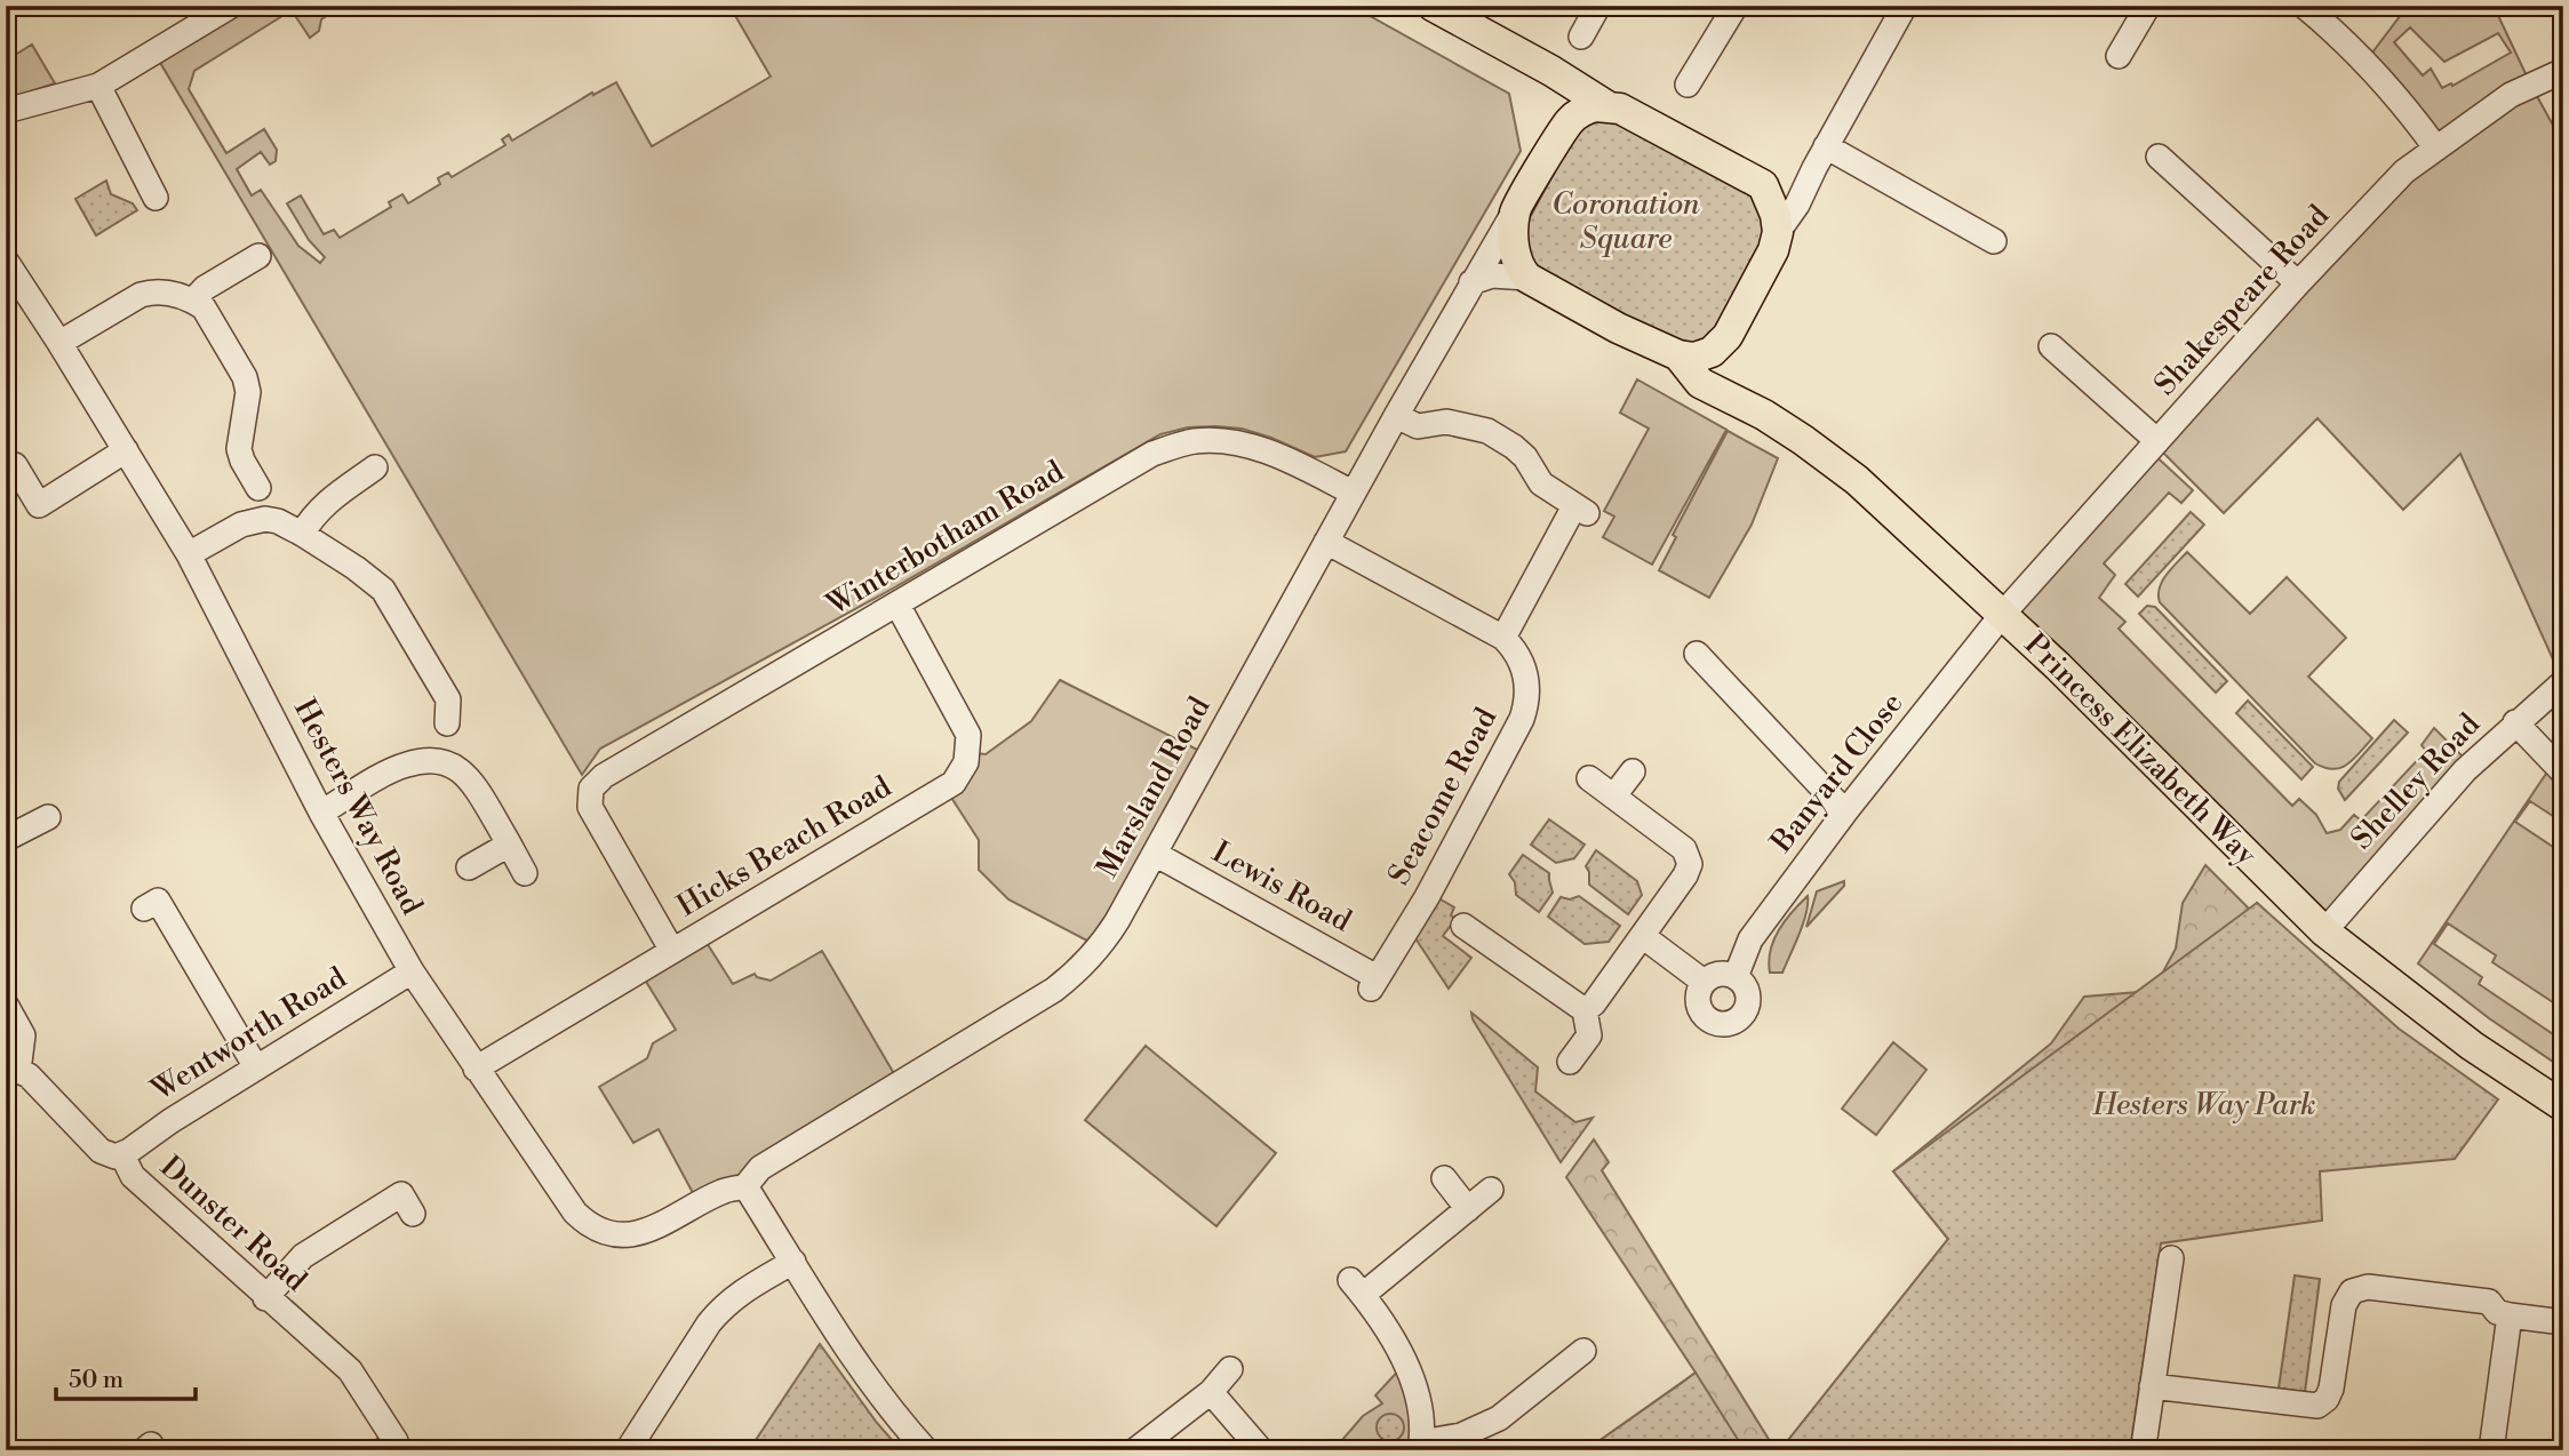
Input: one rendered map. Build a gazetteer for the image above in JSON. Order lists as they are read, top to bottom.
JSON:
{
  "streets": {
    "main road": ["Princess Elizabeth Way"],
    "street": [
      "Shakespeare Road",
      "Winterbotham Road",
      "Banyard Close",
      "Shelley Road",
      "Marsland Road",
      "Seacome Road",
      "Hesters Way Road",
      "Hicks Beach Road",
      "Lewis Road",
      "Wentworth Road",
      "Dunster Road"
    ]
  },
  "crossings": [
    ["Shakespeare Road", "Princess Elizabeth Way"],
    ["Shakespeare Road", "Banyard Close"],
    ["Winterbotham Road", "Marsland Road"],
    ["Winterbotham Road", "Hicks Beach Road"],
    ["Princess Elizabeth Way", "Banyard Close"],
    ["Princess Elizabeth Way", "Shelley Road"],
    ["Princess Elizabeth Way", "Marsland Road"],
    ["Marsland Road", "Hesters Way Road"],
    ["Marsland Road", "Lewis Road"],
    ["Seacome Road", "Lewis Road"],
    ["Hesters Way Road", "Hicks Beach Road"],
    ["Hesters Way Road", "Wentworth Road"],
    ["Wentworth Road", "Dunster Road"]
  ],
  "parks": ["Coronation Square", "Hesters Way Park"],
  "scale_bar": "50 m"
}
